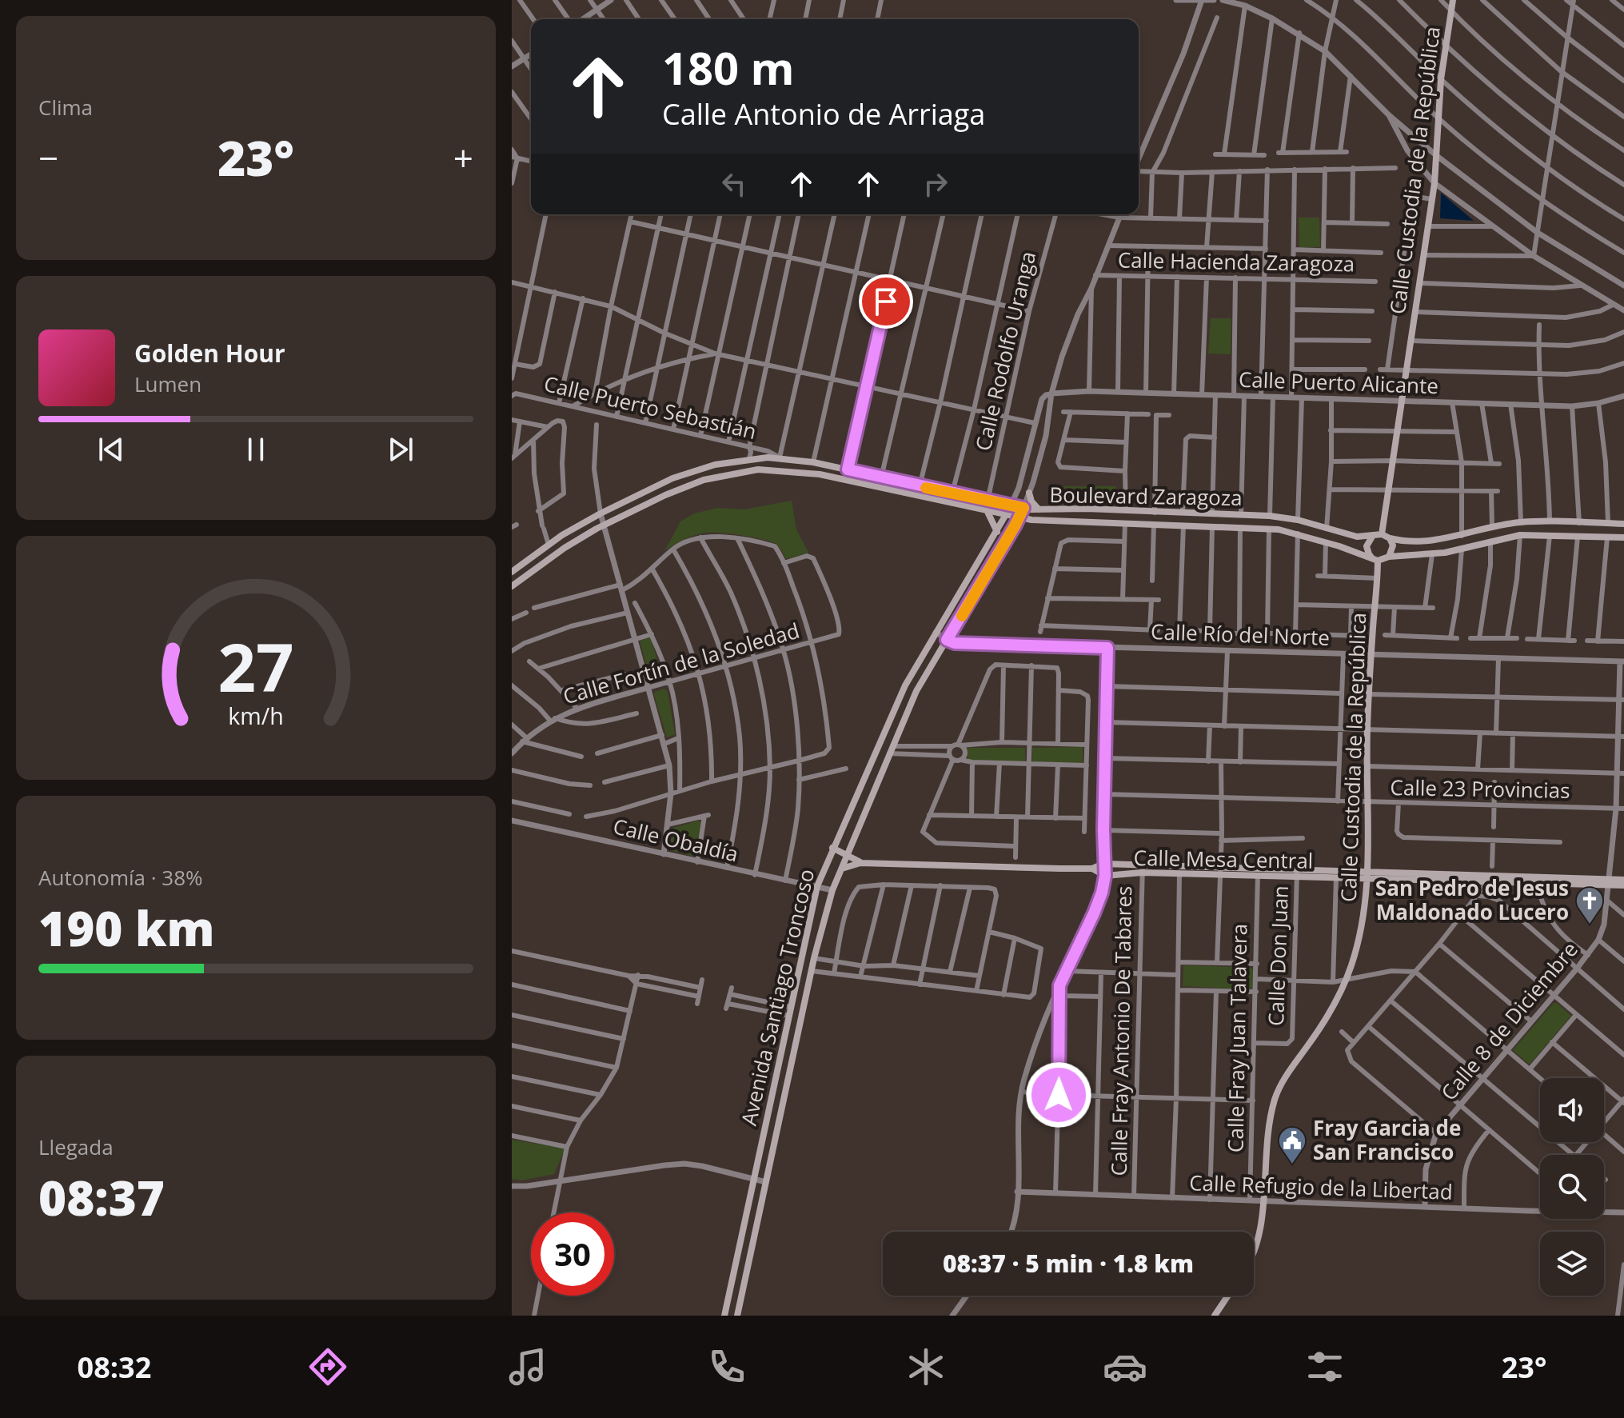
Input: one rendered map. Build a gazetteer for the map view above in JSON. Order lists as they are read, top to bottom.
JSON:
{
  "streets": {
    "main road": [
      "Calle Custodia de la República",
      "Boulevard Zaragoza",
      "Calle Mesa Central",
      "Avenida Santiago Troncoso"
    ],
    "street": [
      "Calle Hacienda Zaragoza",
      "Calle Rodolfo Uranga",
      "Calle Puerto Alicante",
      "Calle Puerto Sebastián",
      "Calle Río del Norte",
      "Calle Fortín de la Soledad",
      "Calle 23 Provincias",
      "Calle Obaldía",
      "Calle Don Juan",
      "Calle 8 de Diciembre",
      "Calle Fray Antonio De Tabares",
      "Calle Fray Juan Talavera",
      "Calle Refugio de la Libertad"
    ]
  },
  "crossings": [
    ["Calle Custodia de la República", "Calle Puerto Alicante"],
    ["Calle Custodia de la República", "Boulevard Zaragoza"],
    ["Calle Custodia de la República", "Calle Río del Norte"],
    ["Calle Custodia de la República", "Calle 23 Provincias"],
    ["Calle Custodia de la República", "Calle Mesa Central"],
    ["Calle Custodia de la República", "Calle Refugio de la Libertad"],
    ["Calle Hacienda Zaragoza", "Avenida Santiago Troncoso"],
    ["Calle Rodolfo Uranga", "Boulevard Zaragoza"],
    ["Calle Puerto Alicante", "Avenida Santiago Troncoso"],
    ["Calle Puerto Sebastián", "Boulevard Zaragoza"],
    ["Boulevard Zaragoza", "Avenida Santiago Troncoso"],
    ["Calle Río del Norte", "Avenida Santiago Troncoso"],
    ["Calle Río del Norte", "Calle 8 de Diciembre"],
    ["Calle 23 Provincias", "Calle 8 de Diciembre"],
    ["Calle Obaldía", "Avenida Santiago Troncoso"],
    ["Calle Mesa Central", "Calle Don Juan"],
    ["Calle Mesa Central", "Calle 8 de Diciembre"],
    ["Calle Mesa Central", "Calle Fray Antonio De Tabares"],
    ["Calle Mesa Central", "Calle Fray Juan Talavera"],
    ["Calle Don Juan", "Calle Fray Juan Talavera"],
    ["Calle 8 de Diciembre", "Calle Refugio de la Libertad"],
    ["Calle Fray Antonio De Tabares", "Calle Refugio de la Libertad"],
    ["Calle Fray Juan Talavera", "Calle Refugio de la Libertad"]
  ],
  "places": {
    "church": ["San Pedro de Jesus Maldonado Lucero"],
    "public building": ["Fray Garcia de San Francisco"]
  },
  "page": {
    "tile": [
      "Clima",
      ["Autonomía · 38%", "190 km"],
      ["Llegada", "08:37"]
    ],
    "turn": ["180 m", "Calle Antonio de Arriaga"],
    "heat": ["−", "23°", "+"],
    "song": ["Golden Hour", "Lumen"],
    "limit": "30",
    "trip": "08:37 · 5 min · 1.8 km",
    "tabs": ["08:32", "23°"],
    "gauge": ["27", "km/h"]
  }
}
